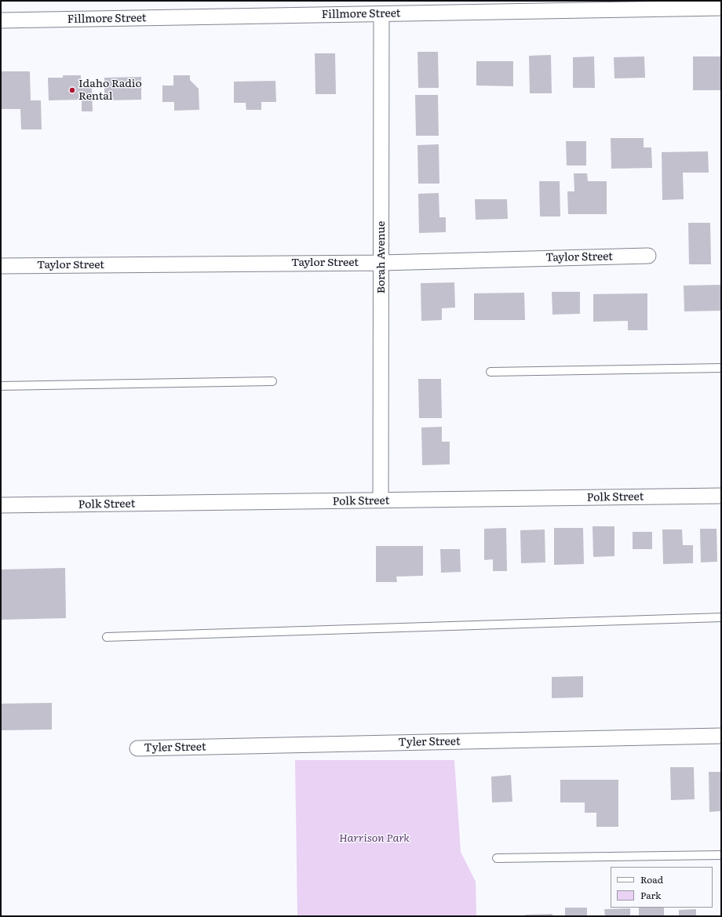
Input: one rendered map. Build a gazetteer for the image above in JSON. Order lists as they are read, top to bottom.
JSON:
{
  "streets": {
    "street": [
      "Fillmore Street",
      "Borah Avenue",
      "Taylor Street",
      "Polk Street",
      "Tyler Street"
    ]
  },
  "crossings": [
    ["Fillmore Street", "Borah Avenue"],
    ["Borah Avenue", "Taylor Street"],
    ["Borah Avenue", "Polk Street"]
  ],
  "parks": ["Harrison Park"],
  "places": ["Idaho Radio Rental"],
  "legend": ["Road", "Park"]
}
